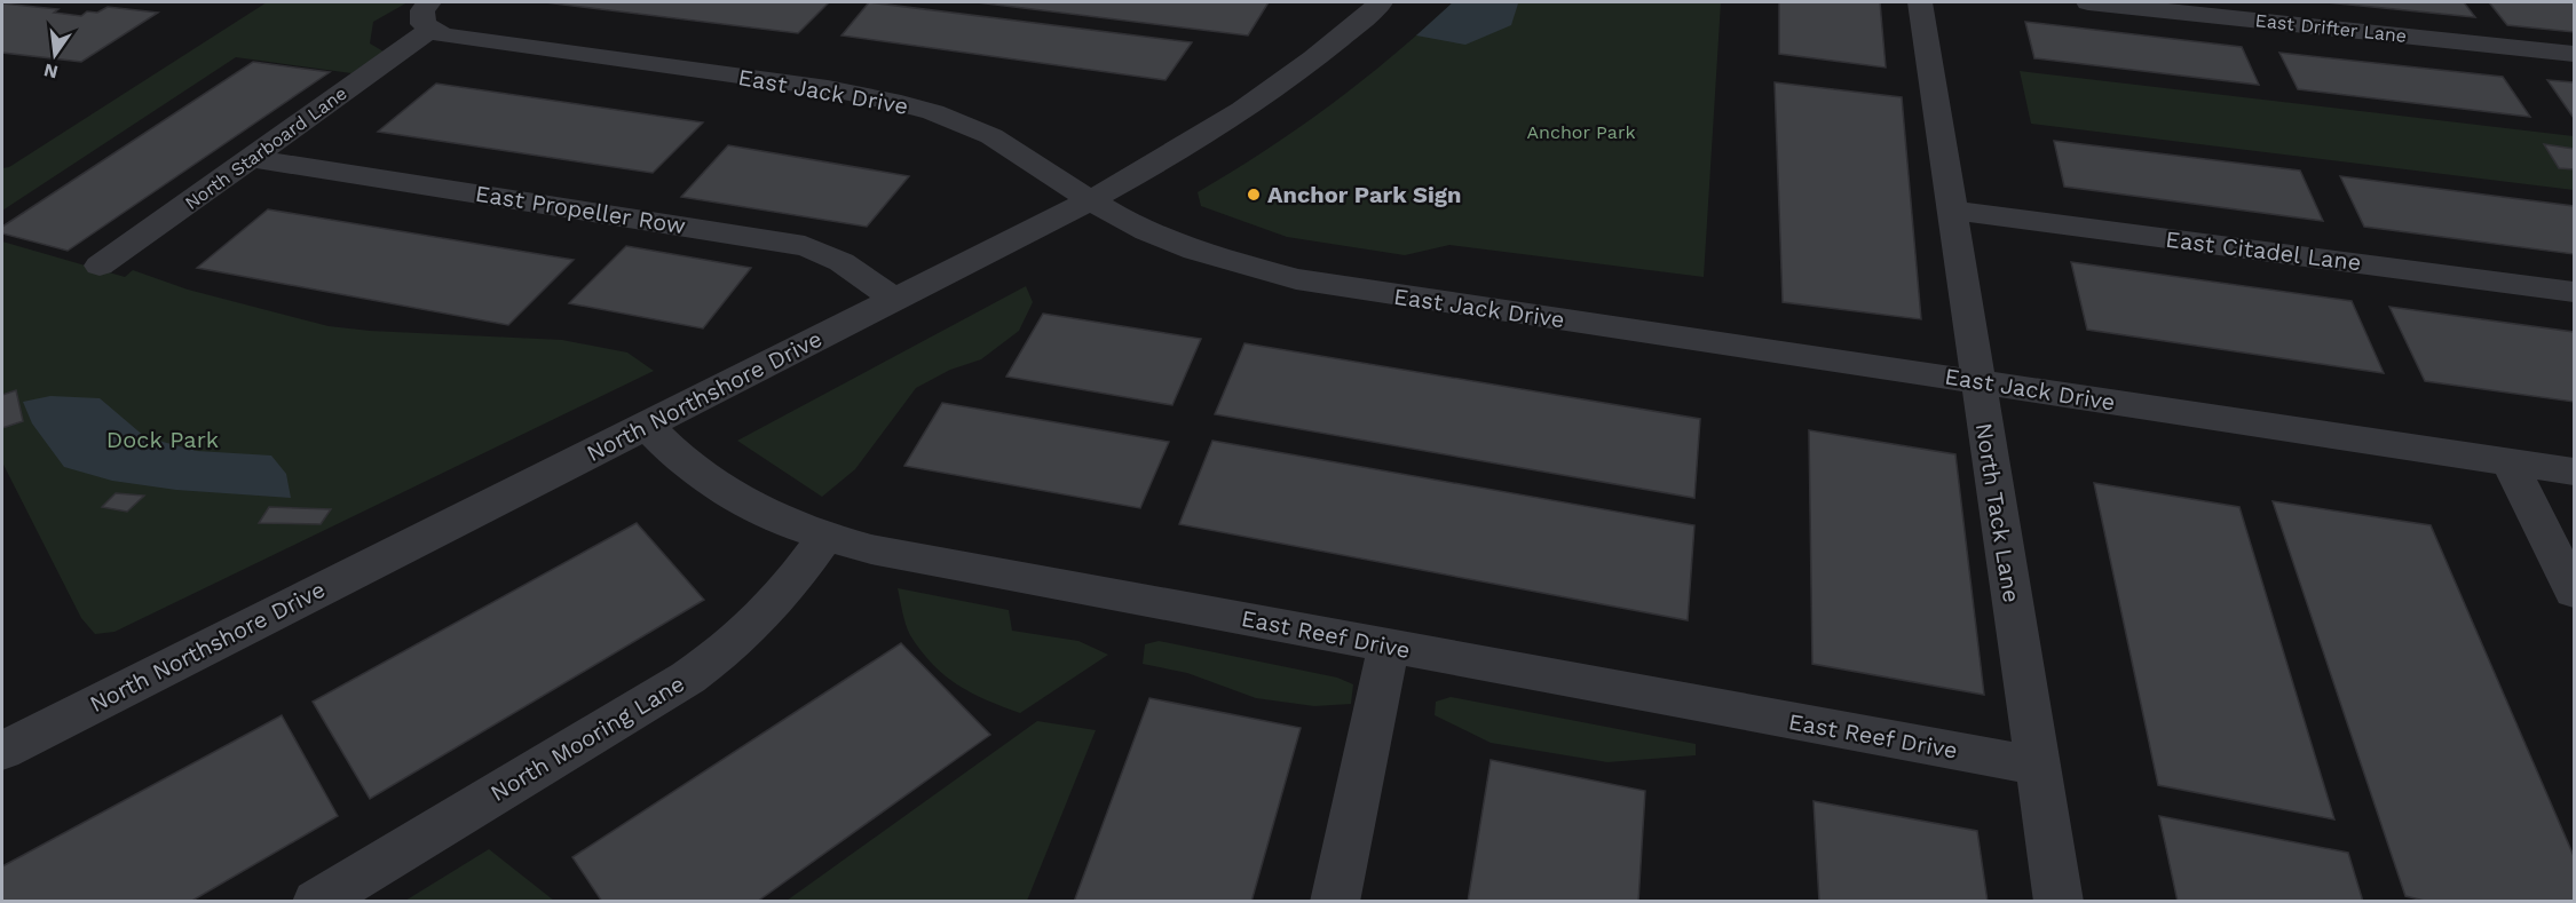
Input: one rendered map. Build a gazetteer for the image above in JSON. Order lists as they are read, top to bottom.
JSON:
{
  "streets": {
    "street": [
      "East Drifter Lane",
      "East Jack Drive",
      "North Starboard Lane",
      "East Propeller Row",
      "East Citadel Lane",
      "North Northshore Drive",
      "North Tack Lane",
      "East Reef Drive",
      "North Mooring Lane"
    ]
  },
  "crossings": [
    ["East Jack Drive", "North Starboard Lane"],
    ["East Jack Drive", "North Northshore Drive"],
    ["East Jack Drive", "North Tack Lane"],
    ["North Starboard Lane", "East Propeller Row"],
    ["East Propeller Row", "North Northshore Drive"],
    ["East Citadel Lane", "North Tack Lane"],
    ["North Northshore Drive", "East Reef Drive"],
    ["North Tack Lane", "East Reef Drive"],
    ["East Reef Drive", "North Mooring Lane"]
  ],
  "parks": ["Anchor Park", "Dock Park"],
  "places": ["Anchor Park Sign"],
  "north": "bottom"
}
